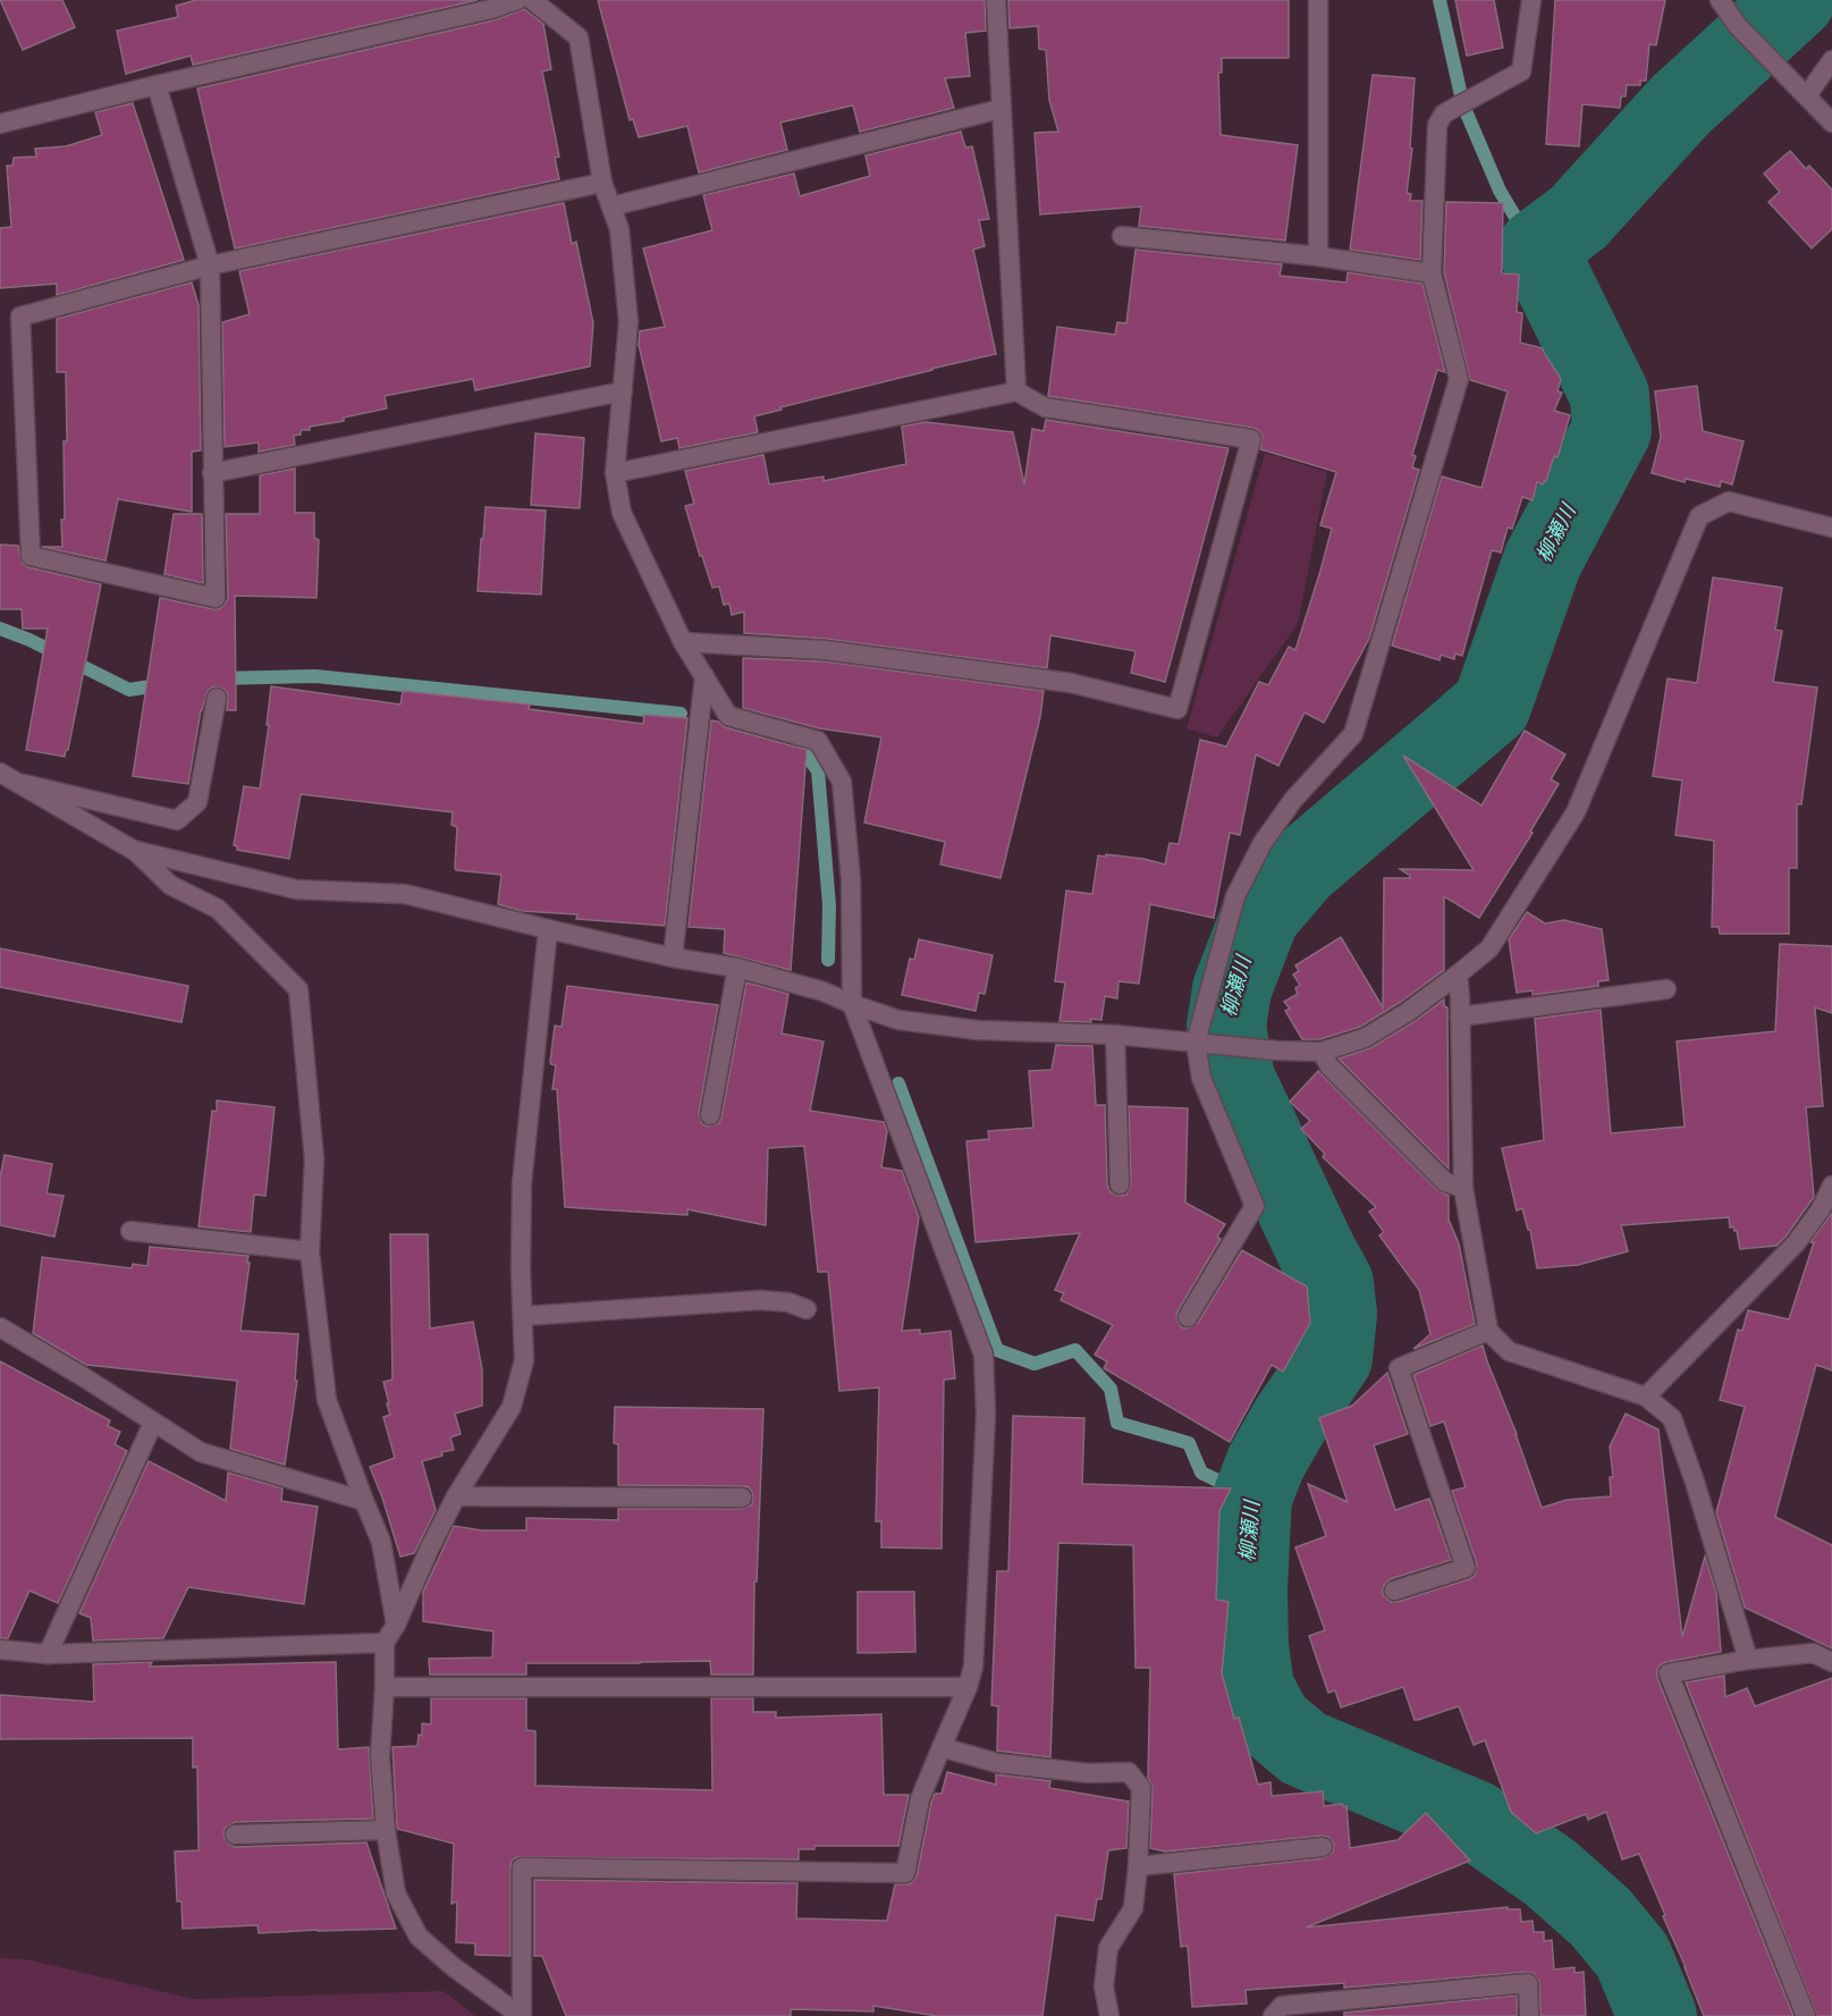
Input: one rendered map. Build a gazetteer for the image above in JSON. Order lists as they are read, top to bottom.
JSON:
{
  "water": ["柳瀬川"]
}
